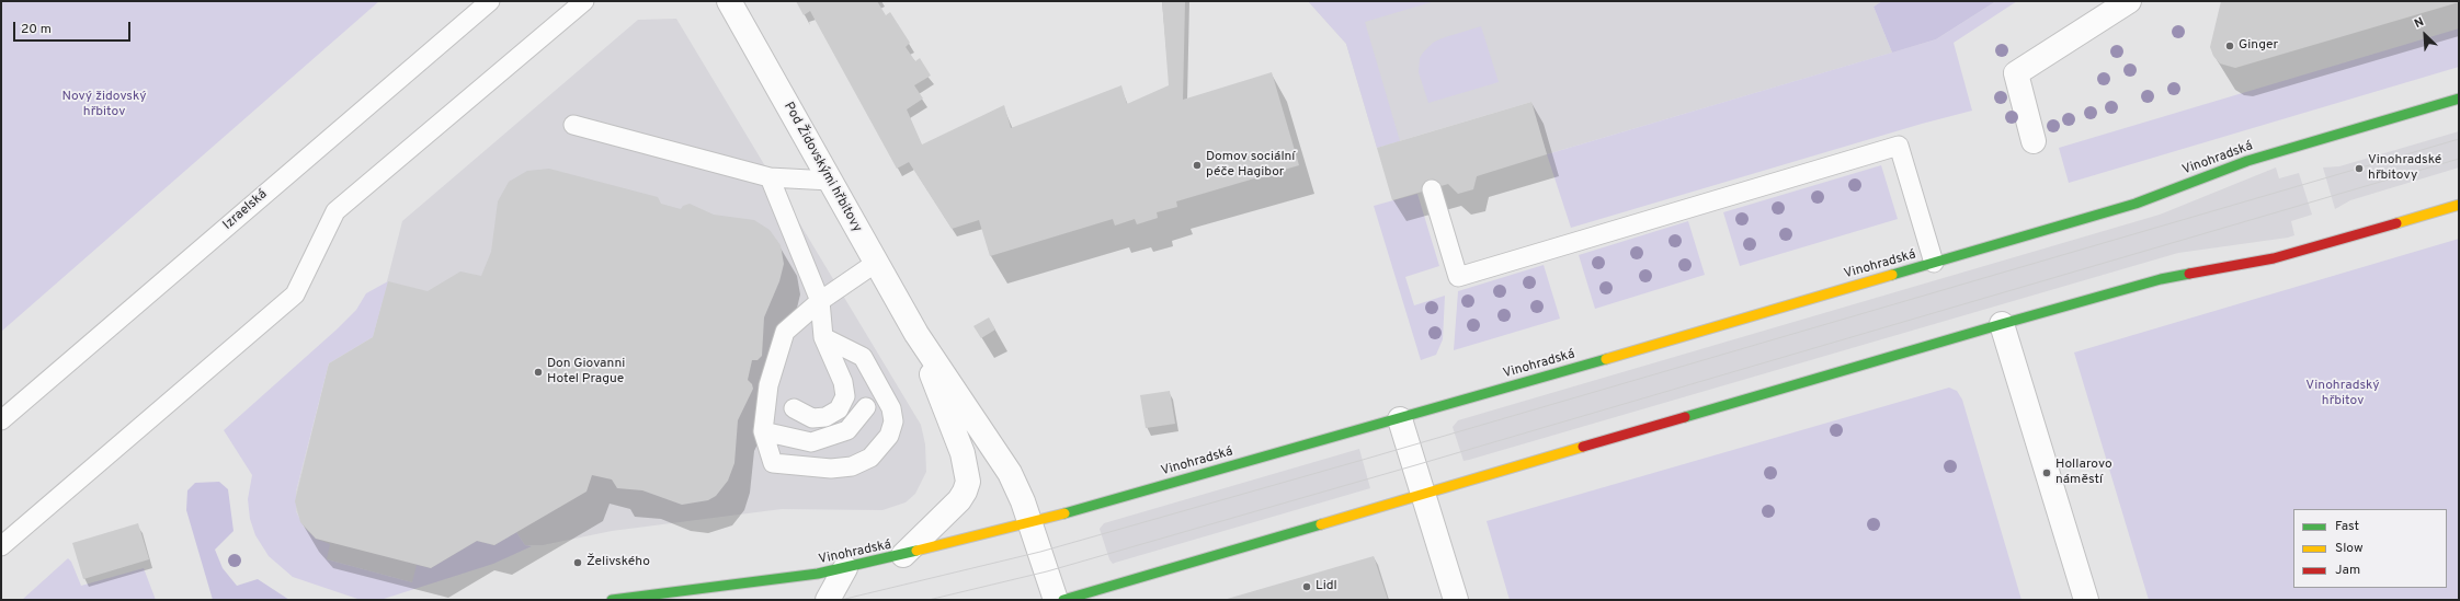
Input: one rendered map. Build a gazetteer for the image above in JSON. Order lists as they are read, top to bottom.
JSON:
{
  "streets": {
    "main road": ["Vinohradská"],
    "street": ["Pod Židovskými hřbitovy"],
    "lane": ["Izraelská"]
  },
  "crossings": [
    ["Vinohradská", "Pod Židovskými hřbitovy"]
  ],
  "parks": ["Nový židovský hřbitov", "Vinohradský hřbitov"],
  "places": [
    "Ginger",
    "Domov sociální péče Hagibor",
    "Vinohradské hřbitovy",
    "Don Giovanni Hotel Prague",
    "Hollarovo náměstí",
    "Želivského",
    "Lidl"
  ],
  "legend": ["Fast", "Slow", "Jam"],
  "scale_bar": "20 m",
  "north": "top left"
}
